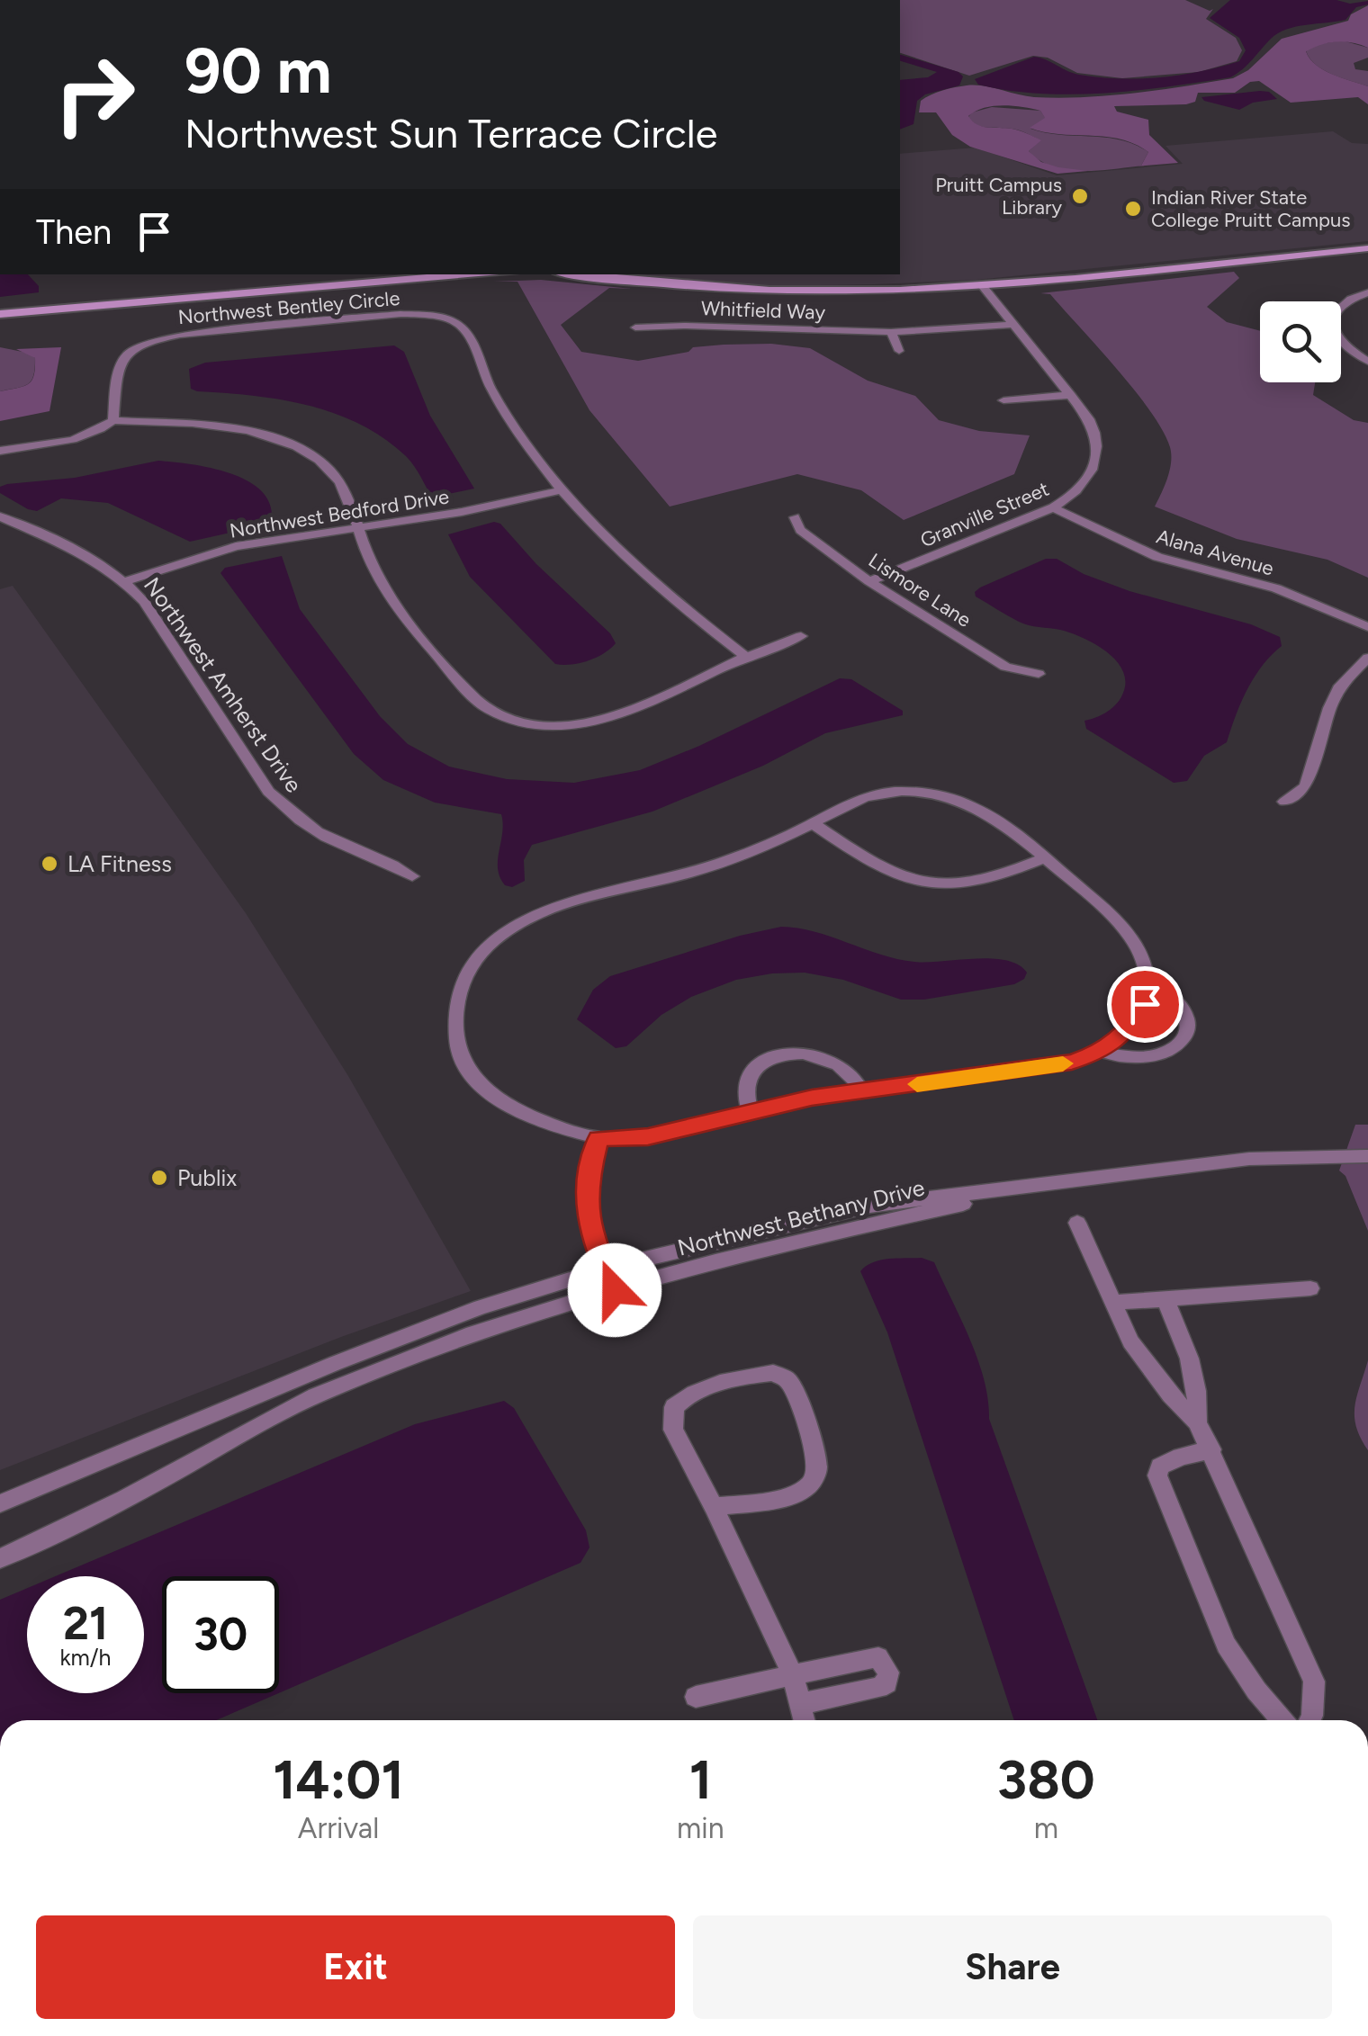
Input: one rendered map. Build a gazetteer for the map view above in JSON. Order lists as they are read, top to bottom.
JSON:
{
  "streets": {
    "street": [
      "Northwest Bentley Circle",
      "Whitfield Way",
      "Northwest Bedford Drive",
      "Granville Street",
      "Alana Avenue",
      "Lismore Lane",
      "Northwest Amherst Drive",
      "Northwest Bethany Drive"
    ]
  },
  "crossings": [
    ["Northwest Bentley Circle", "Northwest Bedford Drive"],
    ["Whitfield Way", "Granville Street"],
    ["Northwest Bedford Drive", "Northwest Amherst Drive"],
    ["Granville Street", "Alana Avenue"],
    ["Granville Street", "Lismore Lane"]
  ],
  "places": [
    "Pruitt Campus Library",
    "Indian River State College Pruitt Campus",
    "LA Fitness",
    "Publix"
  ],
  "page": {
    "turn": ["90 m", "Northwest Sun Terrace Circle"],
    "then": "Then",
    "speed": "21 km/h",
    "limit": "30",
    "eta": [
      "14:01",
      "Arrival",
      "1",
      "min",
      "380",
      "m"
    ],
    "buttons": ["Exit", "Share"]
  }
}
